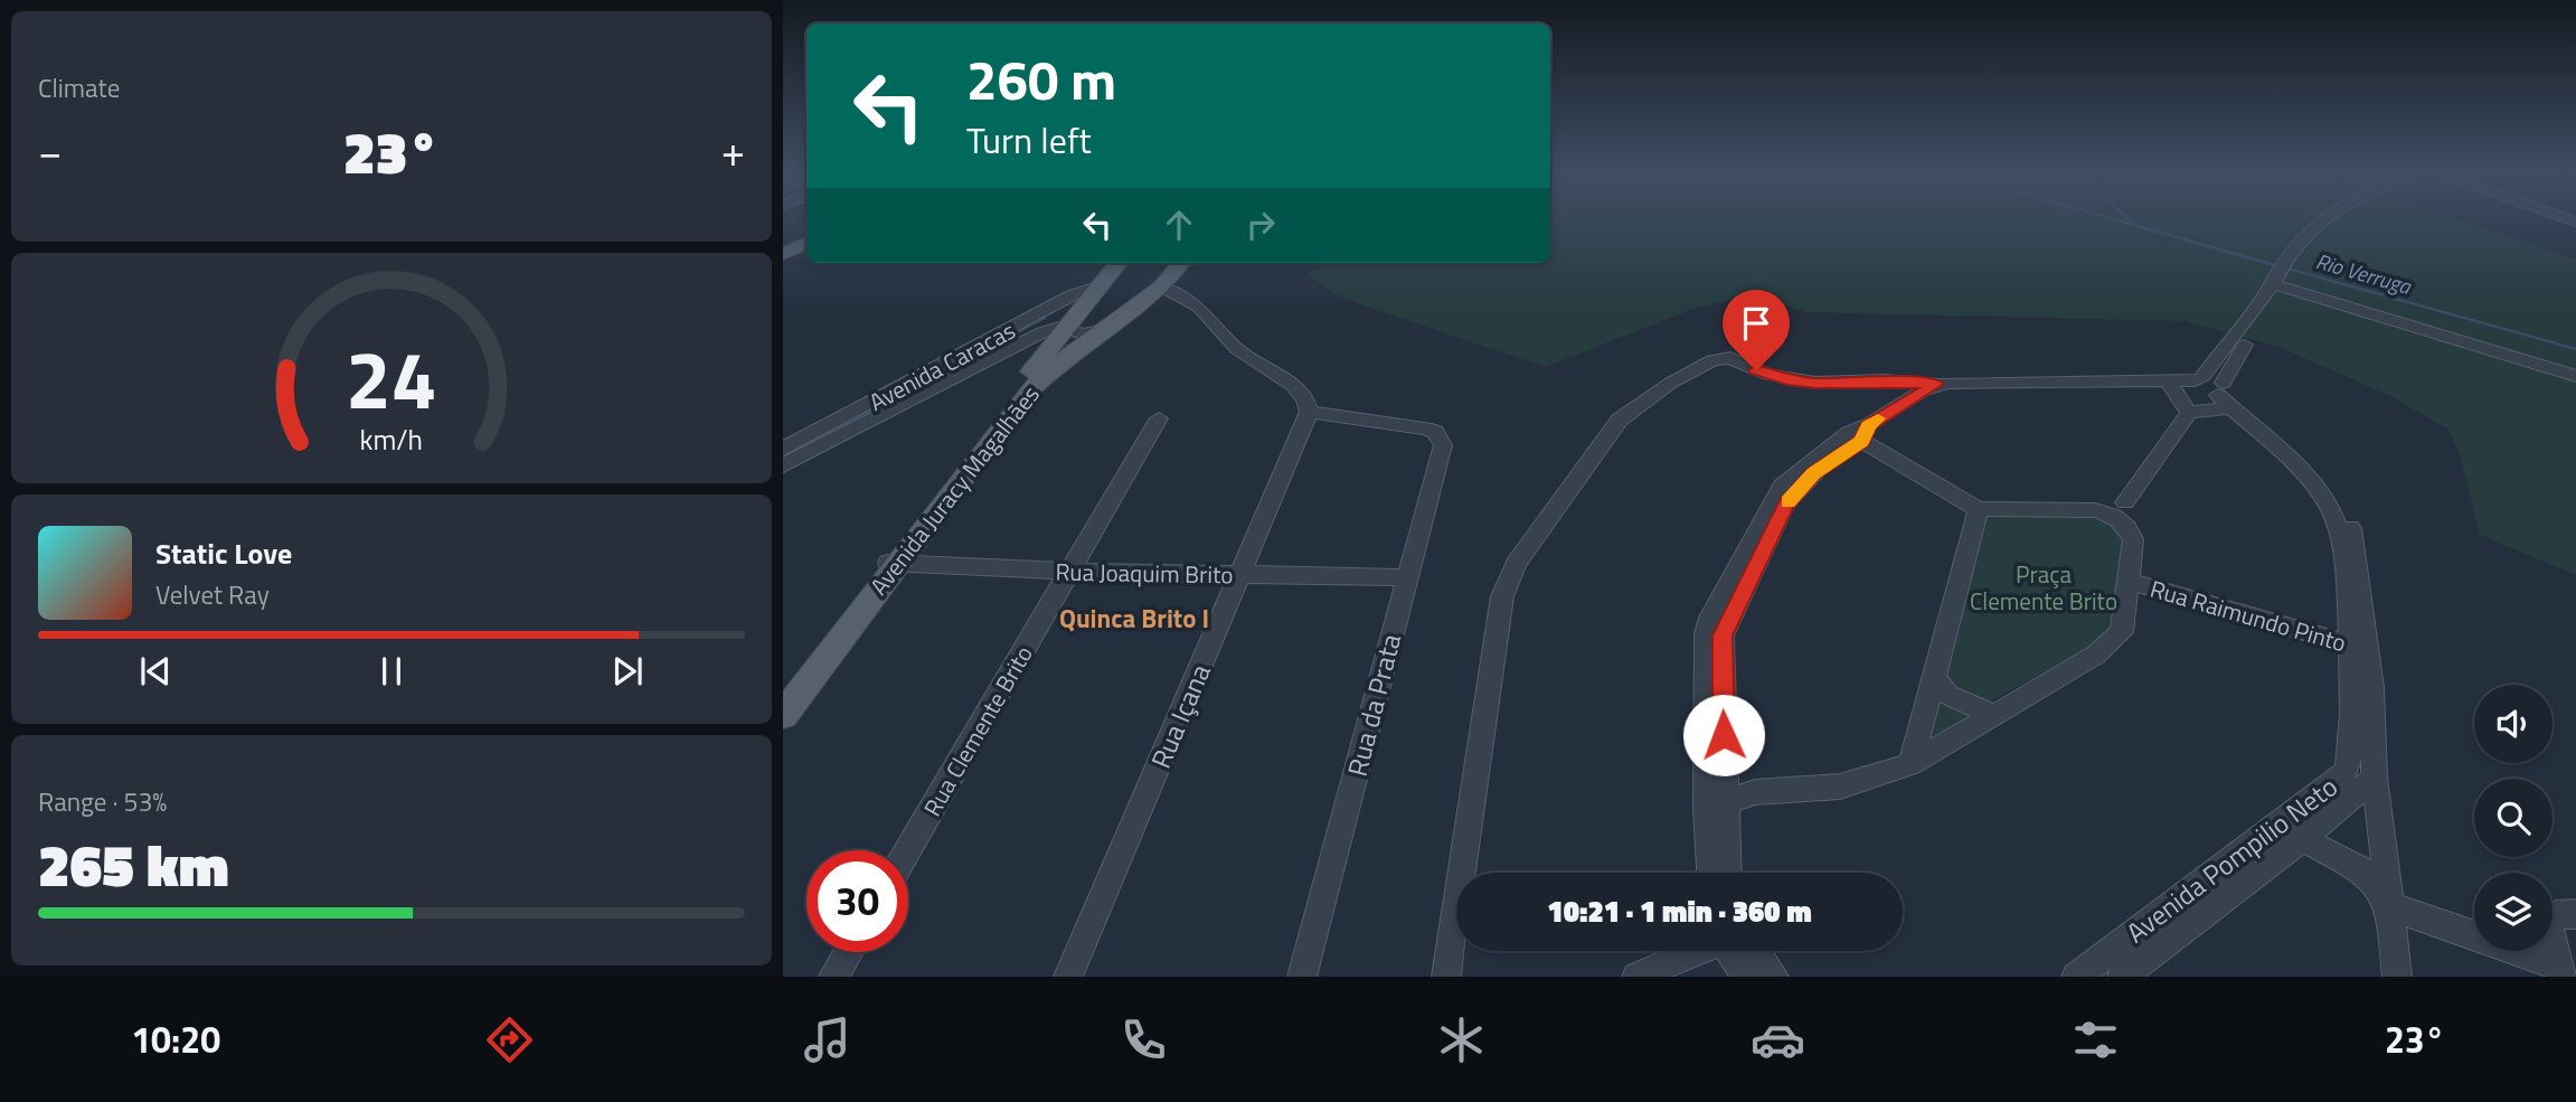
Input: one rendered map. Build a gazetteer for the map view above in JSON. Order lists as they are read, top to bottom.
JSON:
{
  "streets": {
    "main road": ["Avenida Juracy Magalhães"],
    "street": [
      "Avenida Caracas",
      "Rua Joaquim Brito",
      "Rua Raimundo Pinto",
      "Rua da Prata",
      "Rua Içana",
      "Rua Clemente Brito",
      "Avenida Pompilio Neto"
    ]
  },
  "crossings": [
    ["Avenida Caracas", "Avenida Juracy Magalhães"],
    ["Avenida Juracy Magalhães", "Rua Joaquim Brito"],
    ["Rua Joaquim Brito", "Rua da Prata"],
    ["Rua Joaquim Brito", "Rua Içana"],
    ["Rua Joaquim Brito", "Rua Clemente Brito"],
    ["Rua Raimundo Pinto", "Avenida Pompilio Neto"],
    ["Rua da Prata", "Rua Içana"]
  ],
  "districts": ["Quinca Brito I"],
  "water": ["Rio Verruga"],
  "parks": ["Praça Clemente Brito"],
  "page": {
    "tile": [
      "Climate",
      ["Range · 53%", "265 km"]
    ],
    "turn": ["260 m", "Turn left"],
    "heat": ["−", "23°", "+"],
    "song": ["Static Love", "Velvet Ray"],
    "limit": "30",
    "trip": "10:21 · 1 min · 360 m",
    "tabs": ["10:20", "23°"],
    "gauge": ["24", "km/h"]
  }
}
